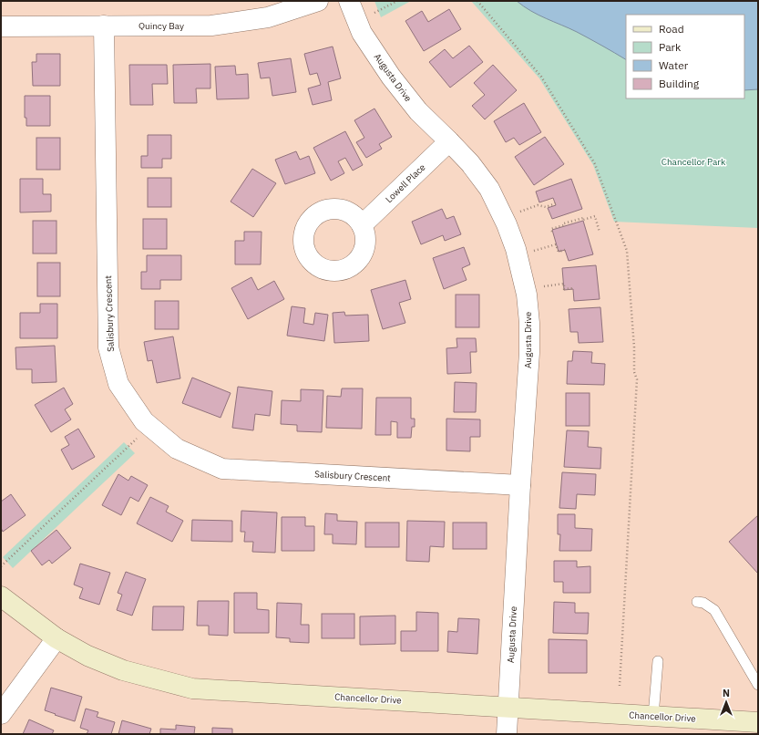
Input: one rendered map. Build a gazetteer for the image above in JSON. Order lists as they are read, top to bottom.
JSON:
{
  "streets": {
    "street": [
      "Quincy Bay",
      "Augusta Drive",
      "Lowell Place",
      "Salisbury Crescent",
      "Chancellor Drive"
    ]
  },
  "crossings": [
    ["Quincy Bay", "Salisbury Crescent"],
    ["Augusta Drive", "Lowell Place"],
    ["Augusta Drive", "Salisbury Crescent"],
    ["Augusta Drive", "Chancellor Drive"]
  ],
  "parks": ["Chancellor Park"],
  "legend": [
    "Road",
    "Park",
    "Water",
    "Building"
  ],
  "north": "top"
}
